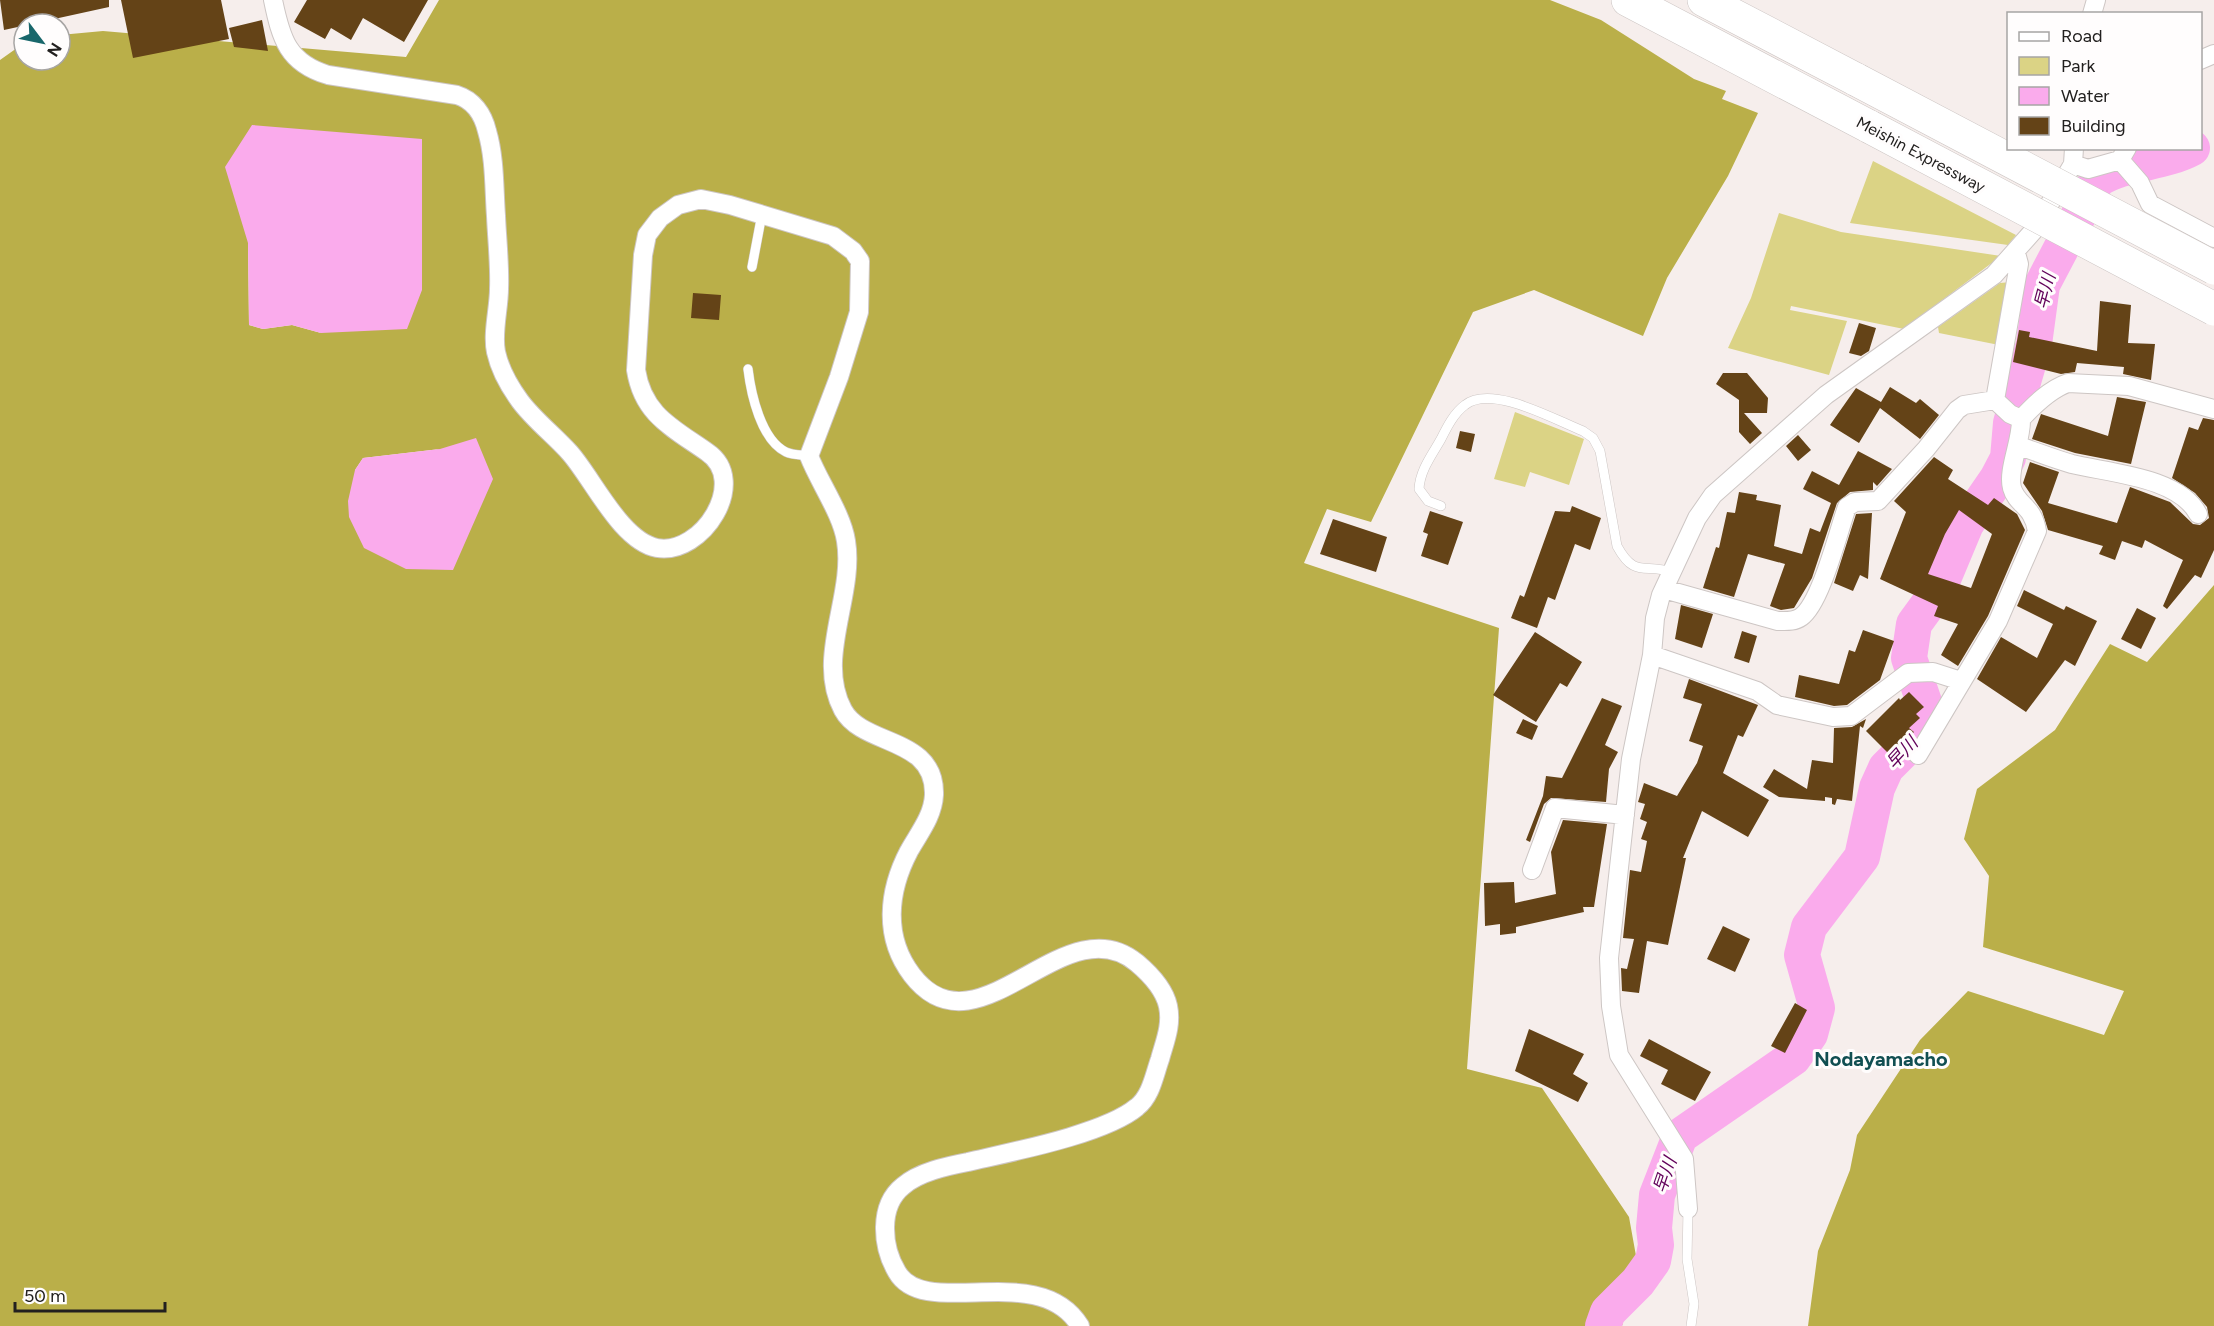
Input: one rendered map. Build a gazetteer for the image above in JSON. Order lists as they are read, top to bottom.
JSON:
{
  "streets": {
    "highway": ["Meishin Expressway"]
  },
  "districts": ["Nodayamacho"],
  "water": ["早川"],
  "legend": [
    "Road",
    "Park",
    "Water",
    "Building"
  ],
  "scale_bar": "50 m",
  "north": "bottom right"
}
